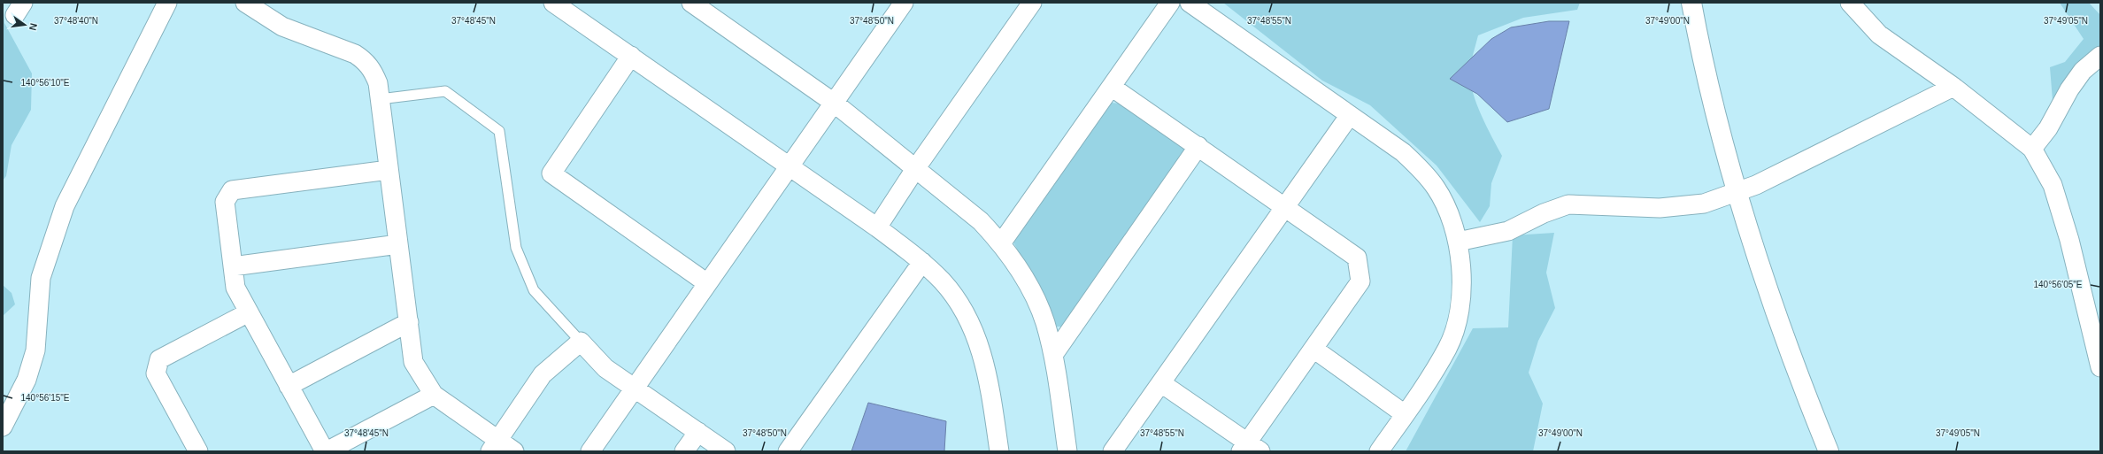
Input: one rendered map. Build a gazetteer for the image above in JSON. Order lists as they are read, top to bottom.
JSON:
{
  "north": "right",
  "coordinates": [
    "37°48'40\"N",
    "37°48'45\"N",
    "37°48'50\"N",
    "37°48'55\"N",
    "37°49'00\"N",
    "37°49'05\"N",
    "140°56'10\"E",
    "140°56'05\"E",
    "140°56'15\"E"
  ]
}
